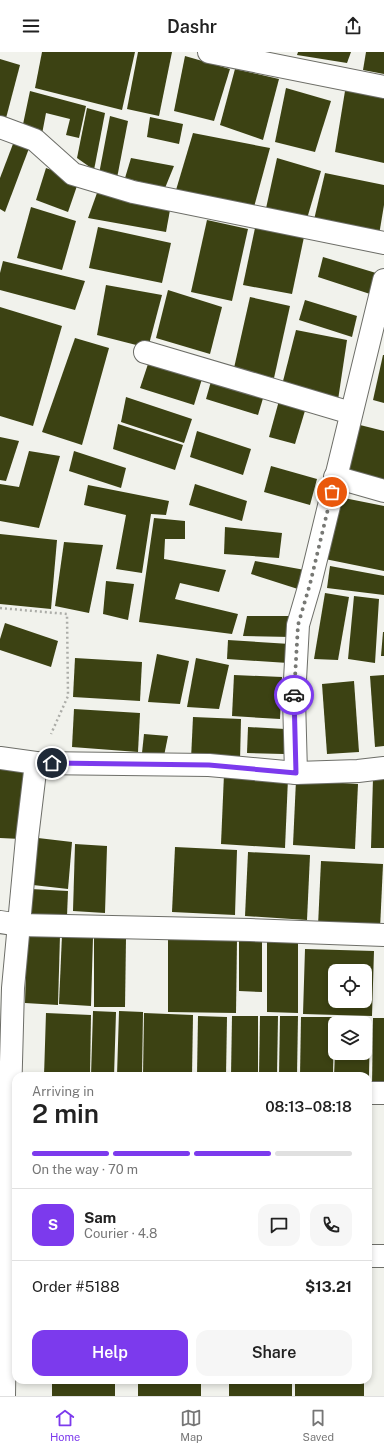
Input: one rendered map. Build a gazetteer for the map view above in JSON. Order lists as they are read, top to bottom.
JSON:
{
  "page": {
    "header": "Dashr",
    "heading": ["2 min", "Arriving in", "08:13–08:18"],
    "panel": [
      "Sam",
      "Courier · 4.8",
      "Order #5188",
      "$13.21"
    ],
    "bar": "On the way · 70 m",
    "round": "S",
    "buttons": ["Help", "Share"],
    "tabs": ["Home", "Map", "Saved"]
  }
}
